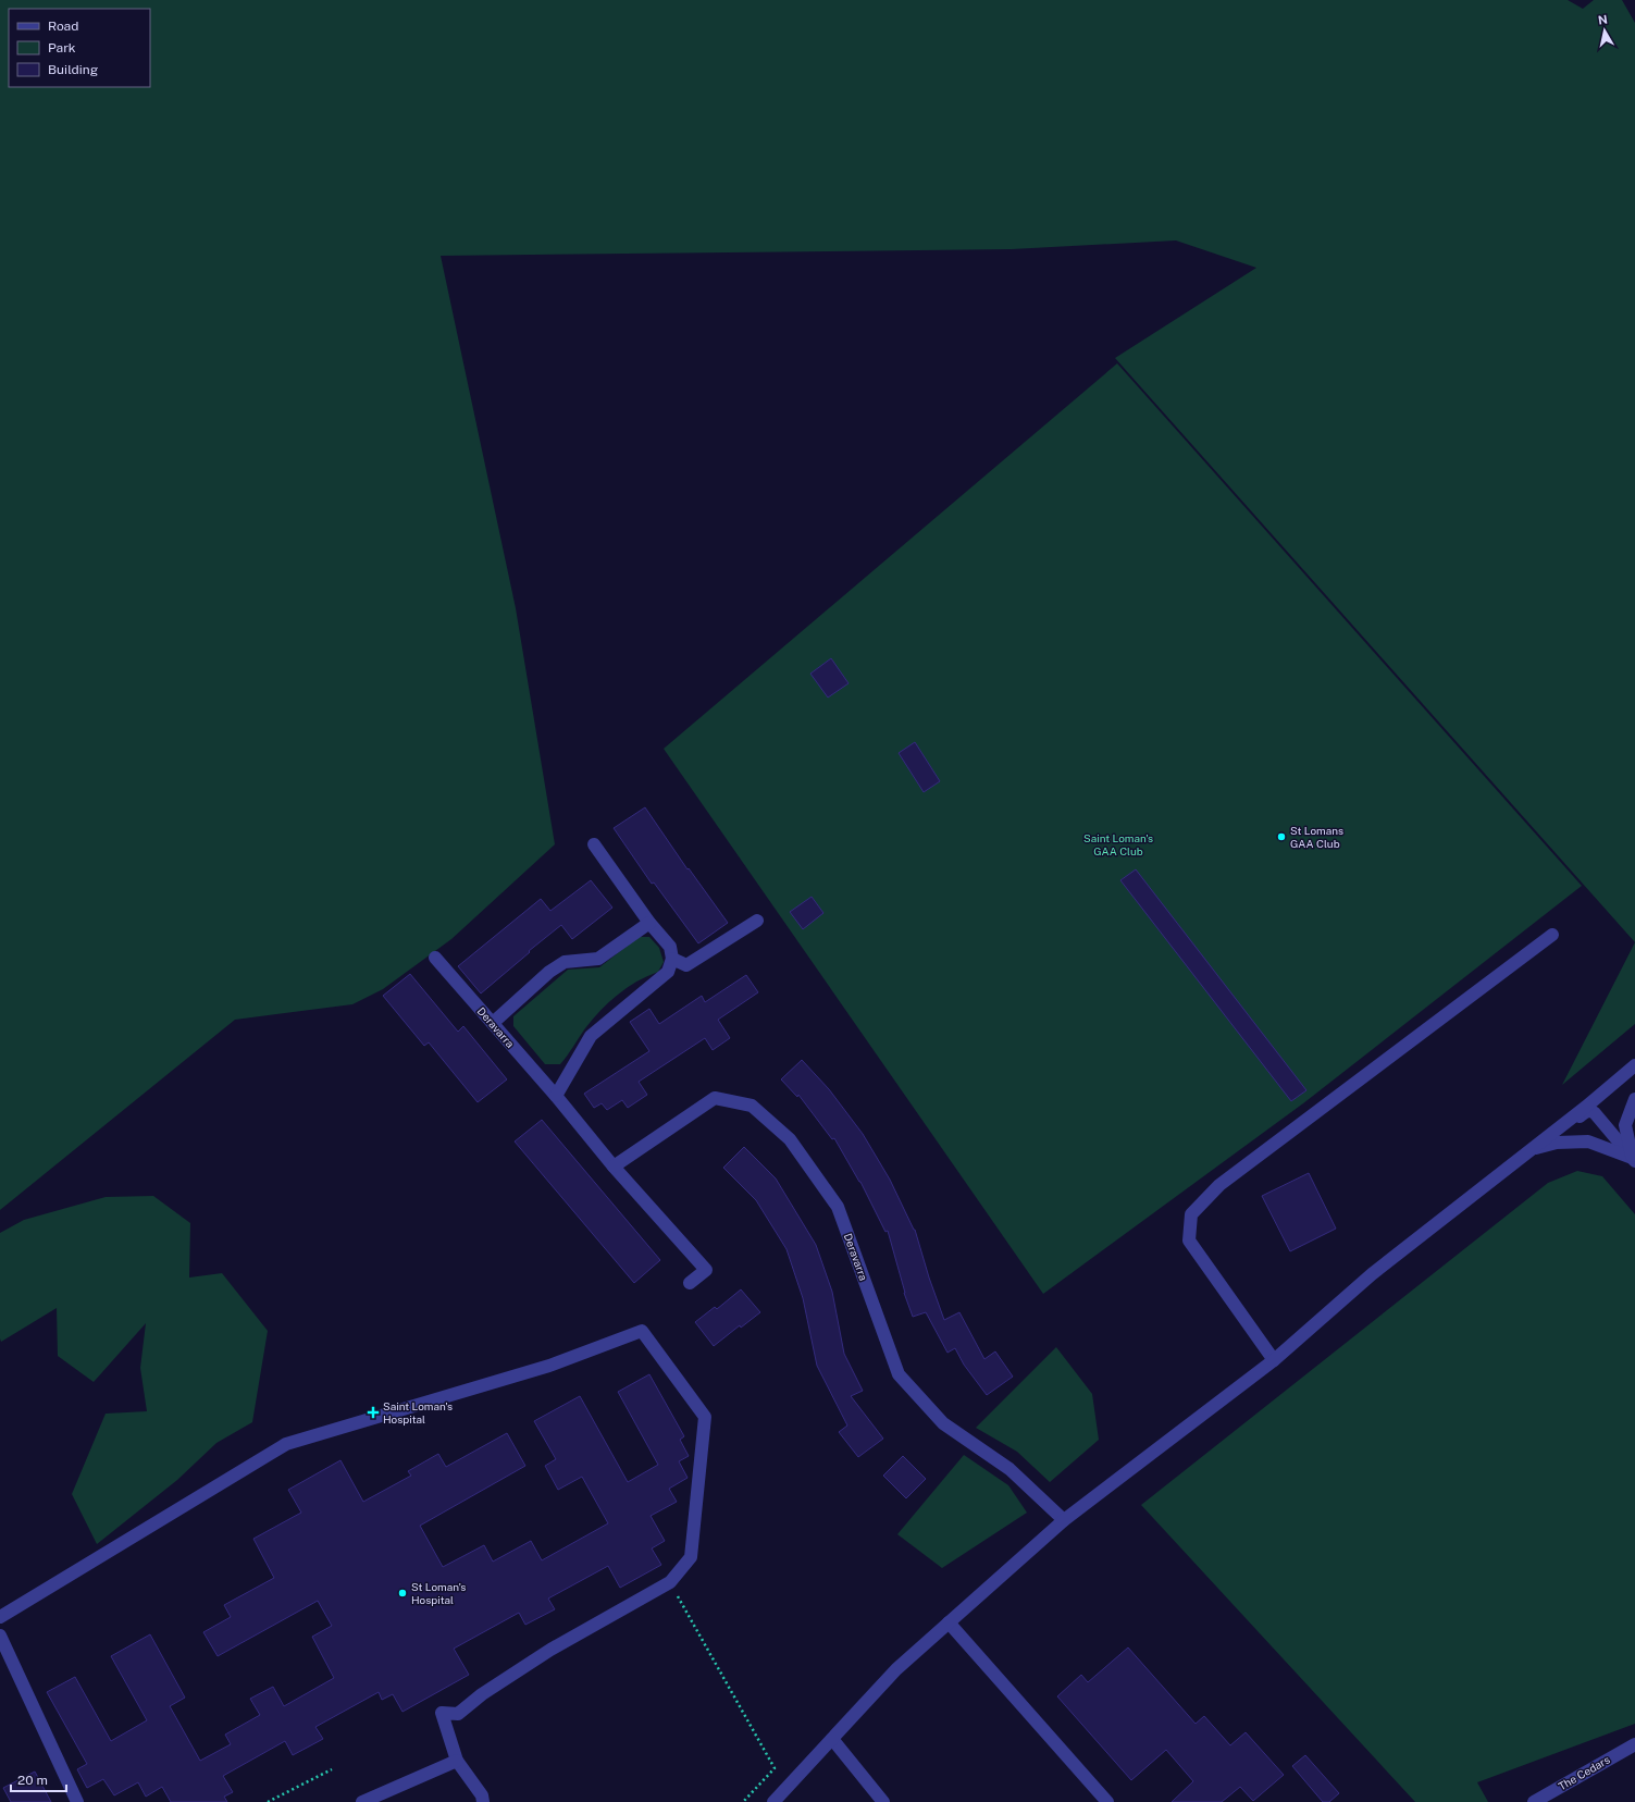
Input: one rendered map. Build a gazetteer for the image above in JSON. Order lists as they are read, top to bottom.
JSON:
{
  "streets": {
    "street": ["Deravarra", "The Cedars"]
  },
  "parks": ["Saint Loman's GAA Club"],
  "places": {
    "other": ["St Lomans GAA Club", "St Loman's Hospital"],
    "health": ["Saint Loman's Hospital"]
  },
  "legend": ["Road", "Park", "Building"],
  "scale_bar": "20 m",
  "north": "top"
}
